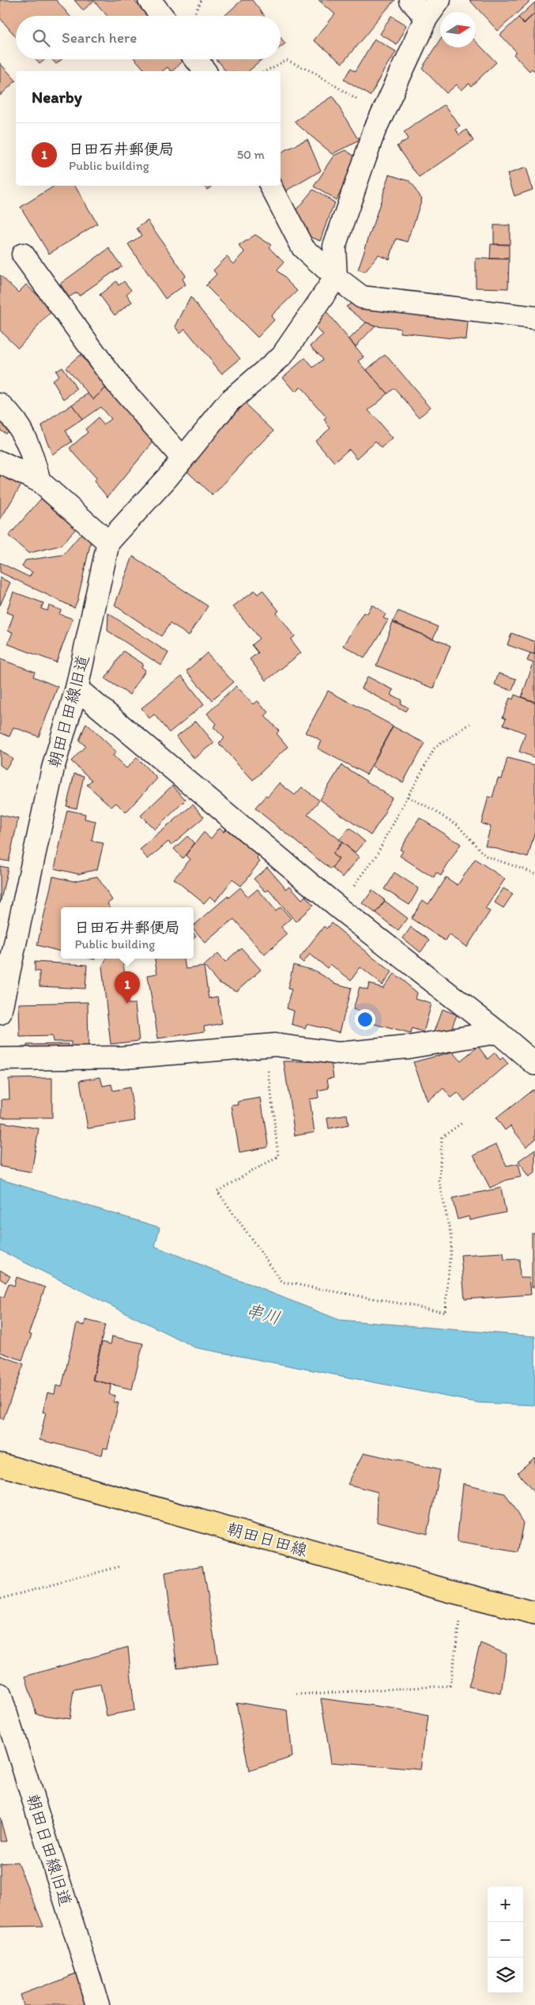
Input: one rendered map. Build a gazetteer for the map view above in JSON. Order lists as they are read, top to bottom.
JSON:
{
  "streets": {
    "main road": ["朝田日田線"],
    "street": ["朝田日田線旧道"]
  },
  "water": ["串川"],
  "north": "right",
  "page": {
    "search": "Search here",
    "heading": "Nearby",
    "list": [
      {
        "mark": "1",
        "name": "日田石井郵便局",
        "note": "Public building",
        "value": "50 m"
      }
    ],
    "popup": ["日田石井郵便局", "Public building"],
    "pins": "1",
    "map_buttons": ["+", "−"]
  }
}
